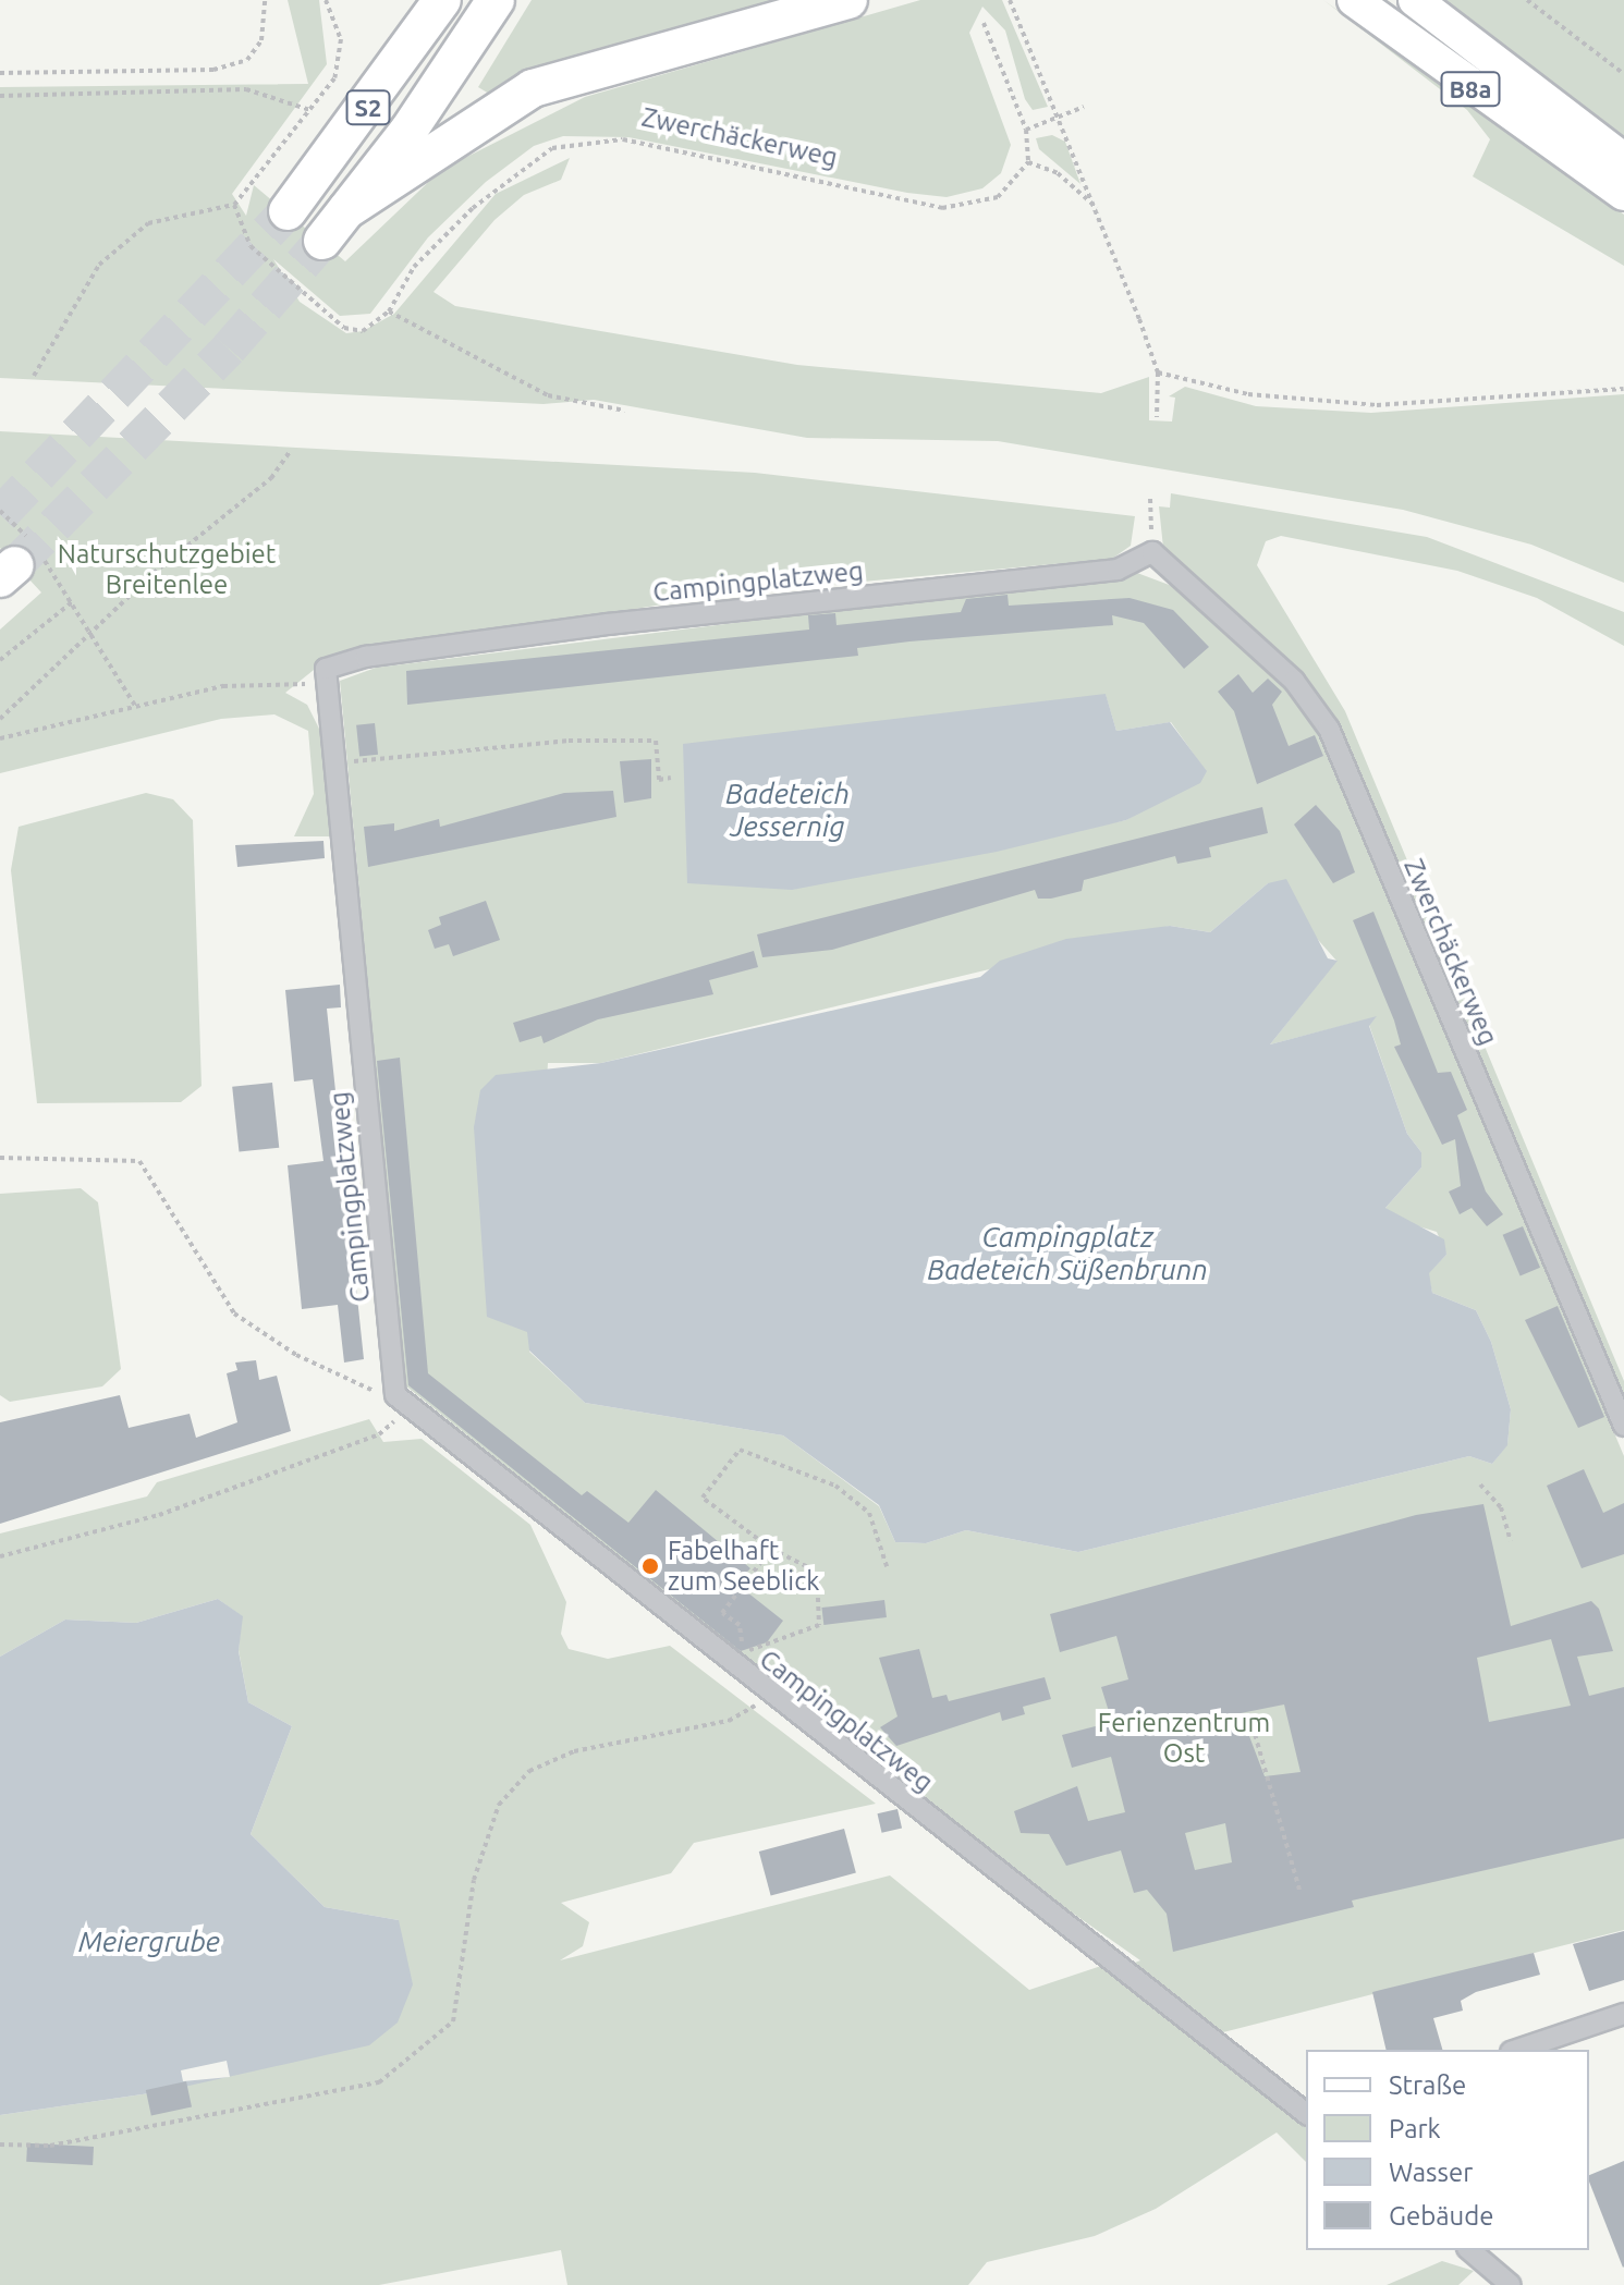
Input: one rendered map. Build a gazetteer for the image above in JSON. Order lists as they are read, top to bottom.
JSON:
{
  "streets": {
    "highway": ["S2"],
    "main road": ["B8a"],
    "street": ["Zwerchäckerweg", "Campingplatzweg"]
  },
  "crossings": [
    ["Zwerchäckerweg", "Campingplatzweg"]
  ],
  "water": ["Badeteich Jessernig", "Campingplatz Badeteich Süßenbrunn", "Meiergrube"],
  "parks": ["Naturschutzgebiet Breitenlee", "Ferienzentrum Ost"],
  "places": ["Fabelhaft zum Seeblick"],
  "legend": [
    "Straße",
    "Park",
    "Wasser",
    "Gebäude"
  ]
}
